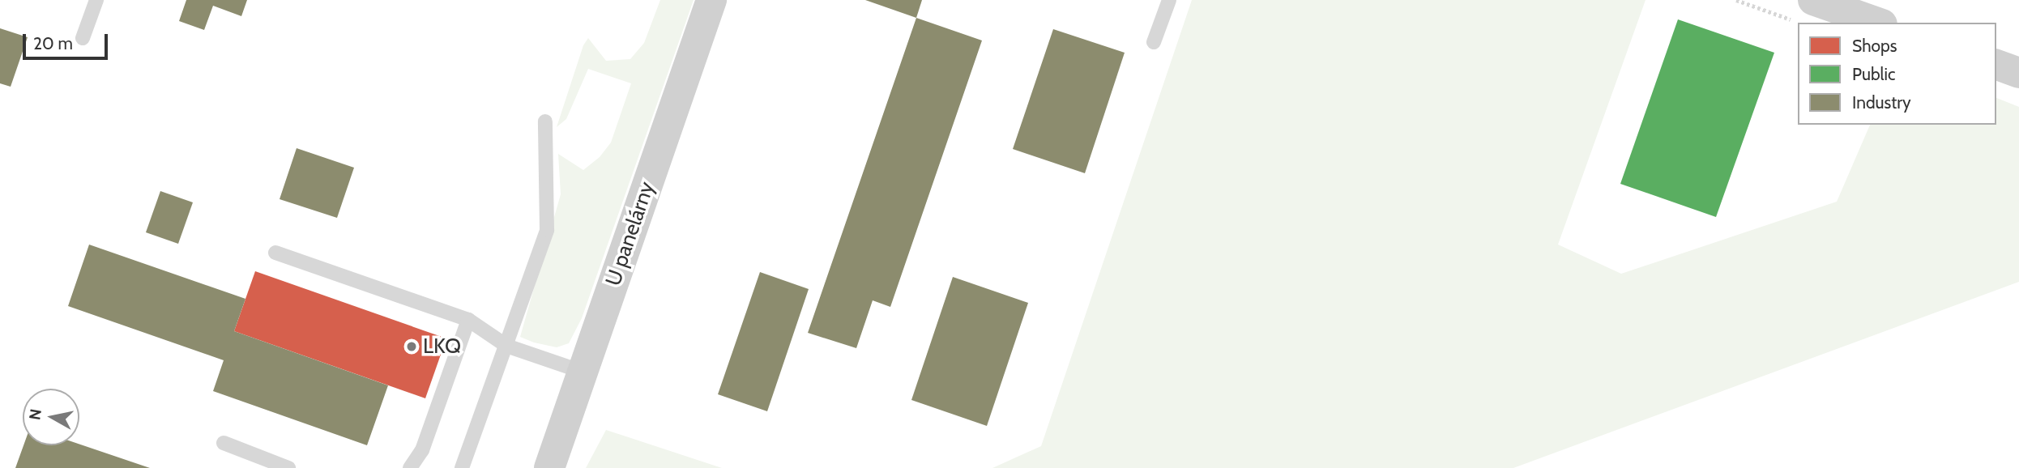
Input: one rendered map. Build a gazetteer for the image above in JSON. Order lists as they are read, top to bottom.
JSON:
{
  "streets": {
    "street": ["U panelárny"]
  },
  "places": ["LKQ"],
  "legend": ["Shops", "Public", "Industry"],
  "scale_bar": "20 m",
  "north": "left"
}
